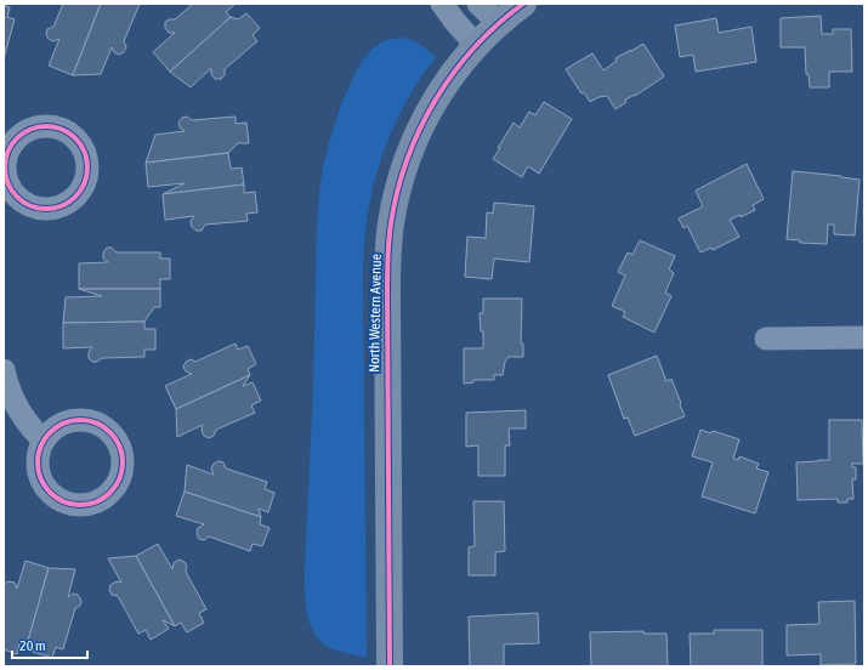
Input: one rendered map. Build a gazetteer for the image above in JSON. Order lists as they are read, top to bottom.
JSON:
{
  "streets": {
    "street": ["North Western Avenue"]
  },
  "scale_bar": "20 m"
}
